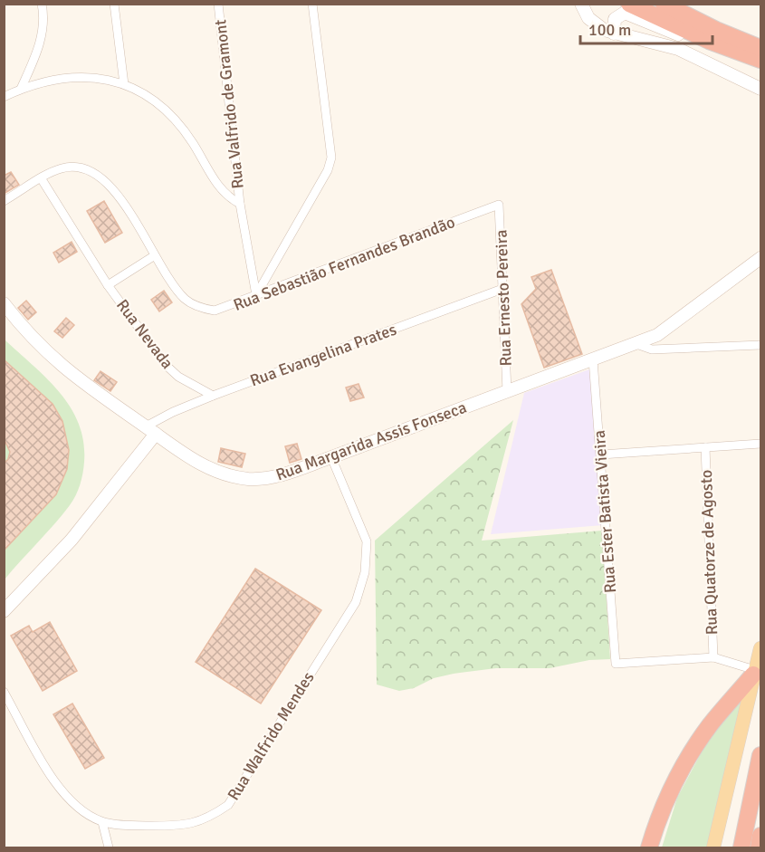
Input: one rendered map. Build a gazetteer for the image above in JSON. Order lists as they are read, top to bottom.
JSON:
{
  "streets": {
    "street": [
      "Rua Valfrido de Gramont",
      "Rua Sebastião Fernandes Brandão",
      "Rua Ernesto Pereira",
      "Rua Nevada",
      "Rua Evangelina Prates",
      "Rua Margarida Assis Fonseca",
      "Rua Ester Batista Vieira",
      "Rua Quatorze de Agosto",
      "Rua Walfrido Mendes"
    ]
  },
  "crossings": [
    ["Rua Valfrido de Gramont", "Rua Sebastião Fernandes Brandão"],
    ["Rua Sebastião Fernandes Brandão", "Rua Ernesto Pereira"],
    ["Rua Sebastião Fernandes Brandão", "Rua Nevada"],
    ["Rua Ernesto Pereira", "Rua Evangelina Prates"],
    ["Rua Ernesto Pereira", "Rua Margarida Assis Fonseca"],
    ["Rua Nevada", "Rua Evangelina Prates"],
    ["Rua Evangelina Prates", "Rua Margarida Assis Fonseca"],
    ["Rua Margarida Assis Fonseca", "Rua Ester Batista Vieira"],
    ["Rua Margarida Assis Fonseca", "Rua Walfrido Mendes"],
    ["Rua Ester Batista Vieira", "Rua Quatorze de Agosto"]
  ],
  "scale_bar": "100 m"
}
